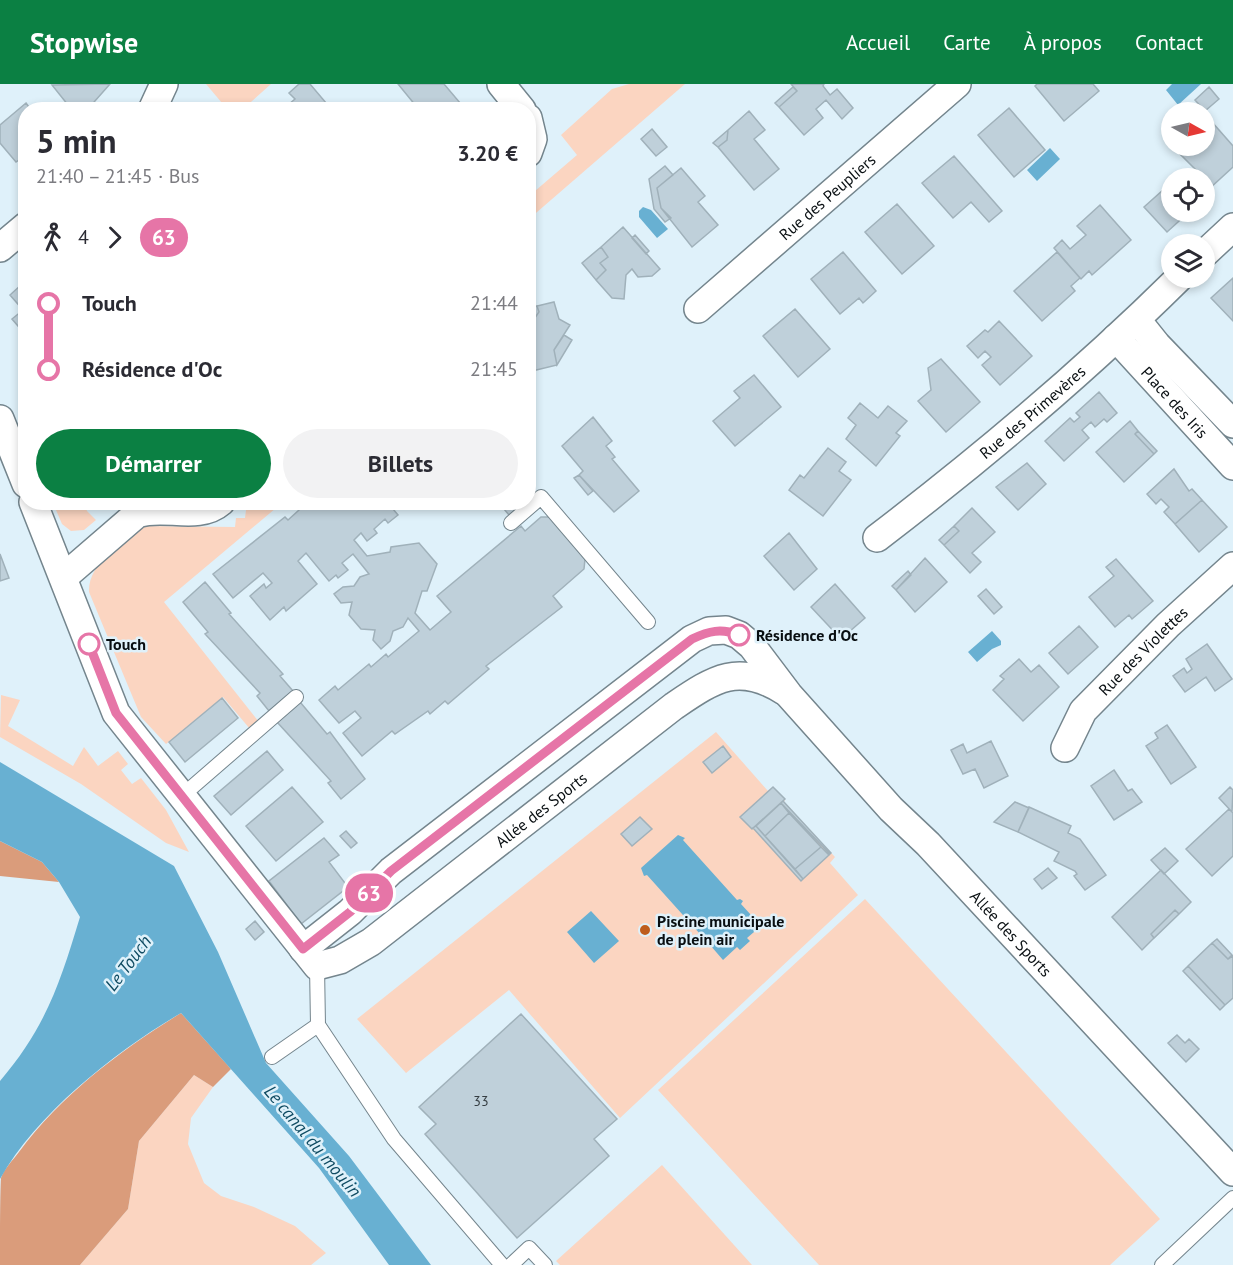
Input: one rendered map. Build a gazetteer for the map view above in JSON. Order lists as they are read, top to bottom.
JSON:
{
  "streets": {
    "street": [
      "Rue des Peupliers",
      "Place des Iris",
      "Rue des Primevères",
      "Rue des Violettes",
      "Allée des Sports"
    ]
  },
  "crossings": [
    ["Place des Iris", "Rue des Primevères"]
  ],
  "water": ["Le Touch", "Le canal du moulin"],
  "places": ["Résidence d'Oc", "Touch", "Piscine municipale de plein air"],
  "lines": ["bus line 63"],
  "house_numbers": ["33"],
  "north": "right",
  "page": {
    "header": "Stopwise",
    "nav": [
      "Accueil",
      "Carte",
      "À propos",
      "Contact"
    ],
    "on_map": "63",
    "heading": ["5 min", "21:40 – 21:45 · Bus", "3.20 €"],
    "legs": ["4", "63"],
    "list": [
      {
        "name": "Touch",
        "value": "21:44"
      },
      {
        "name": "Résidence d'Oc",
        "value": "21:45"
      }
    ],
    "buttons": ["Démarrer", "Billets"]
  }
}
